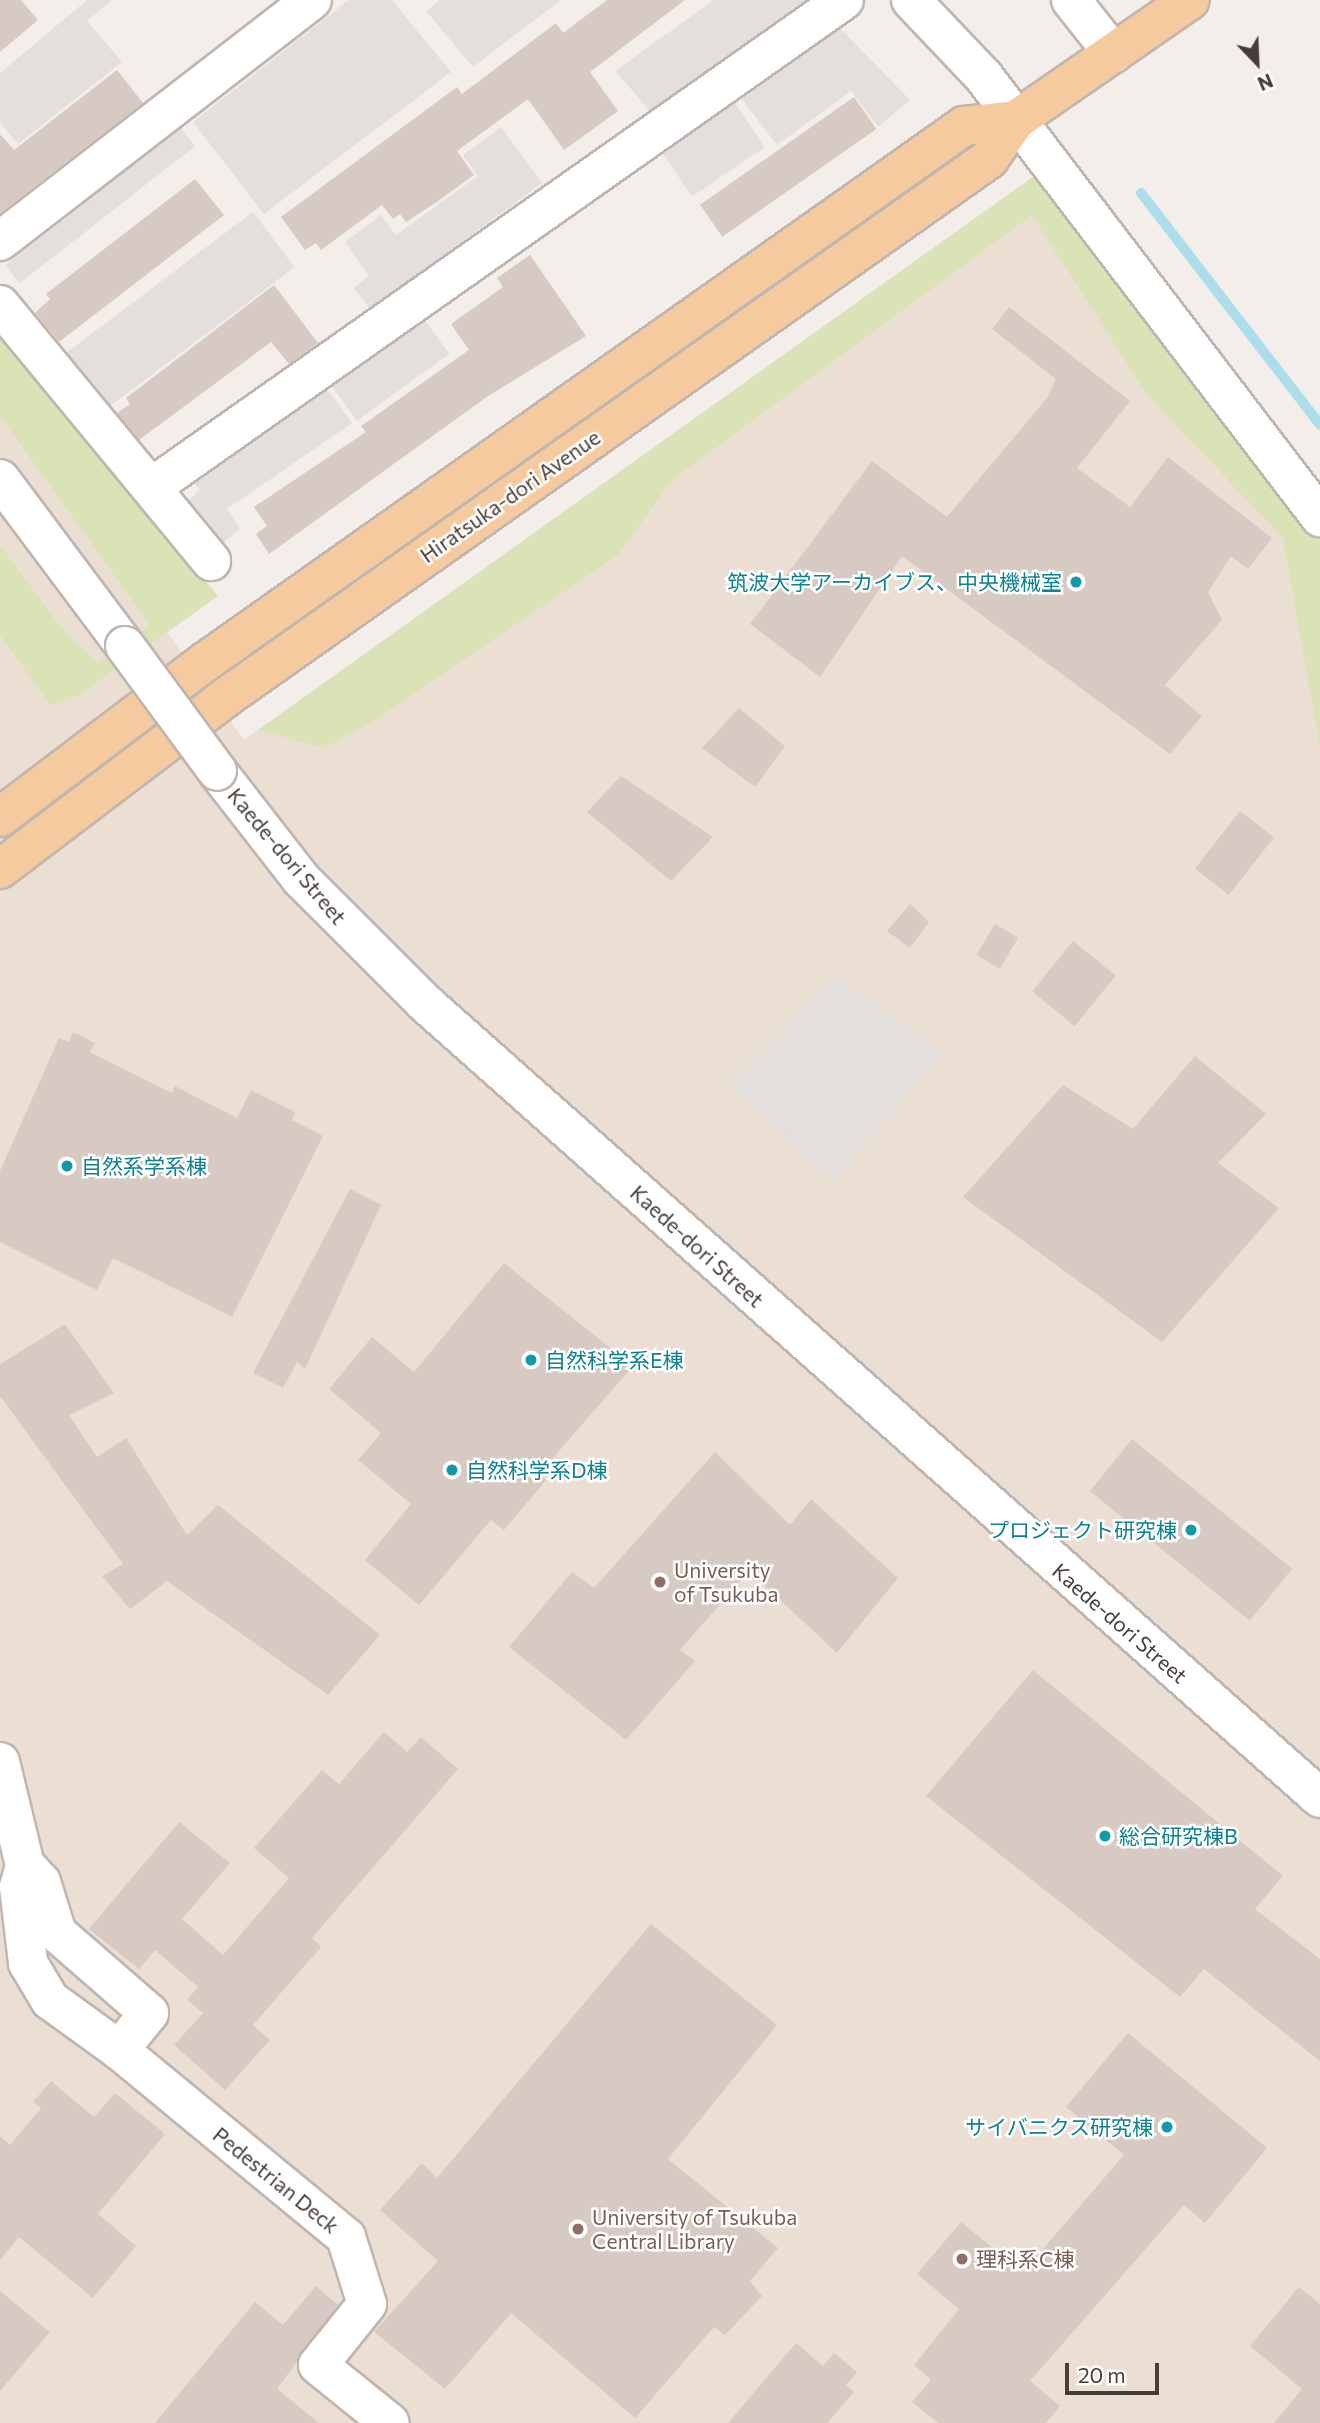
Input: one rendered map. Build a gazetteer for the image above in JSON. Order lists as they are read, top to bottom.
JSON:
{
  "streets": {
    "main road": ["Hiratsuka-dori Avenue"],
    "street": ["Kaede-dori Street", "Pedestrian Deck"]
  },
  "places": [
    "筑波大学アーカイブス、中央機械室",
    "自然系学系棟",
    "自然科学系E棟",
    "自然科学系D棟",
    "プロジェクト研究棟",
    "University of Tsukuba",
    "総合研究棟B",
    "サイバニクス研究棟",
    "University of Tsukuba Central Library",
    "理科系C棟"
  ],
  "scale_bar": "20 m",
  "north": "bottom right"
}
